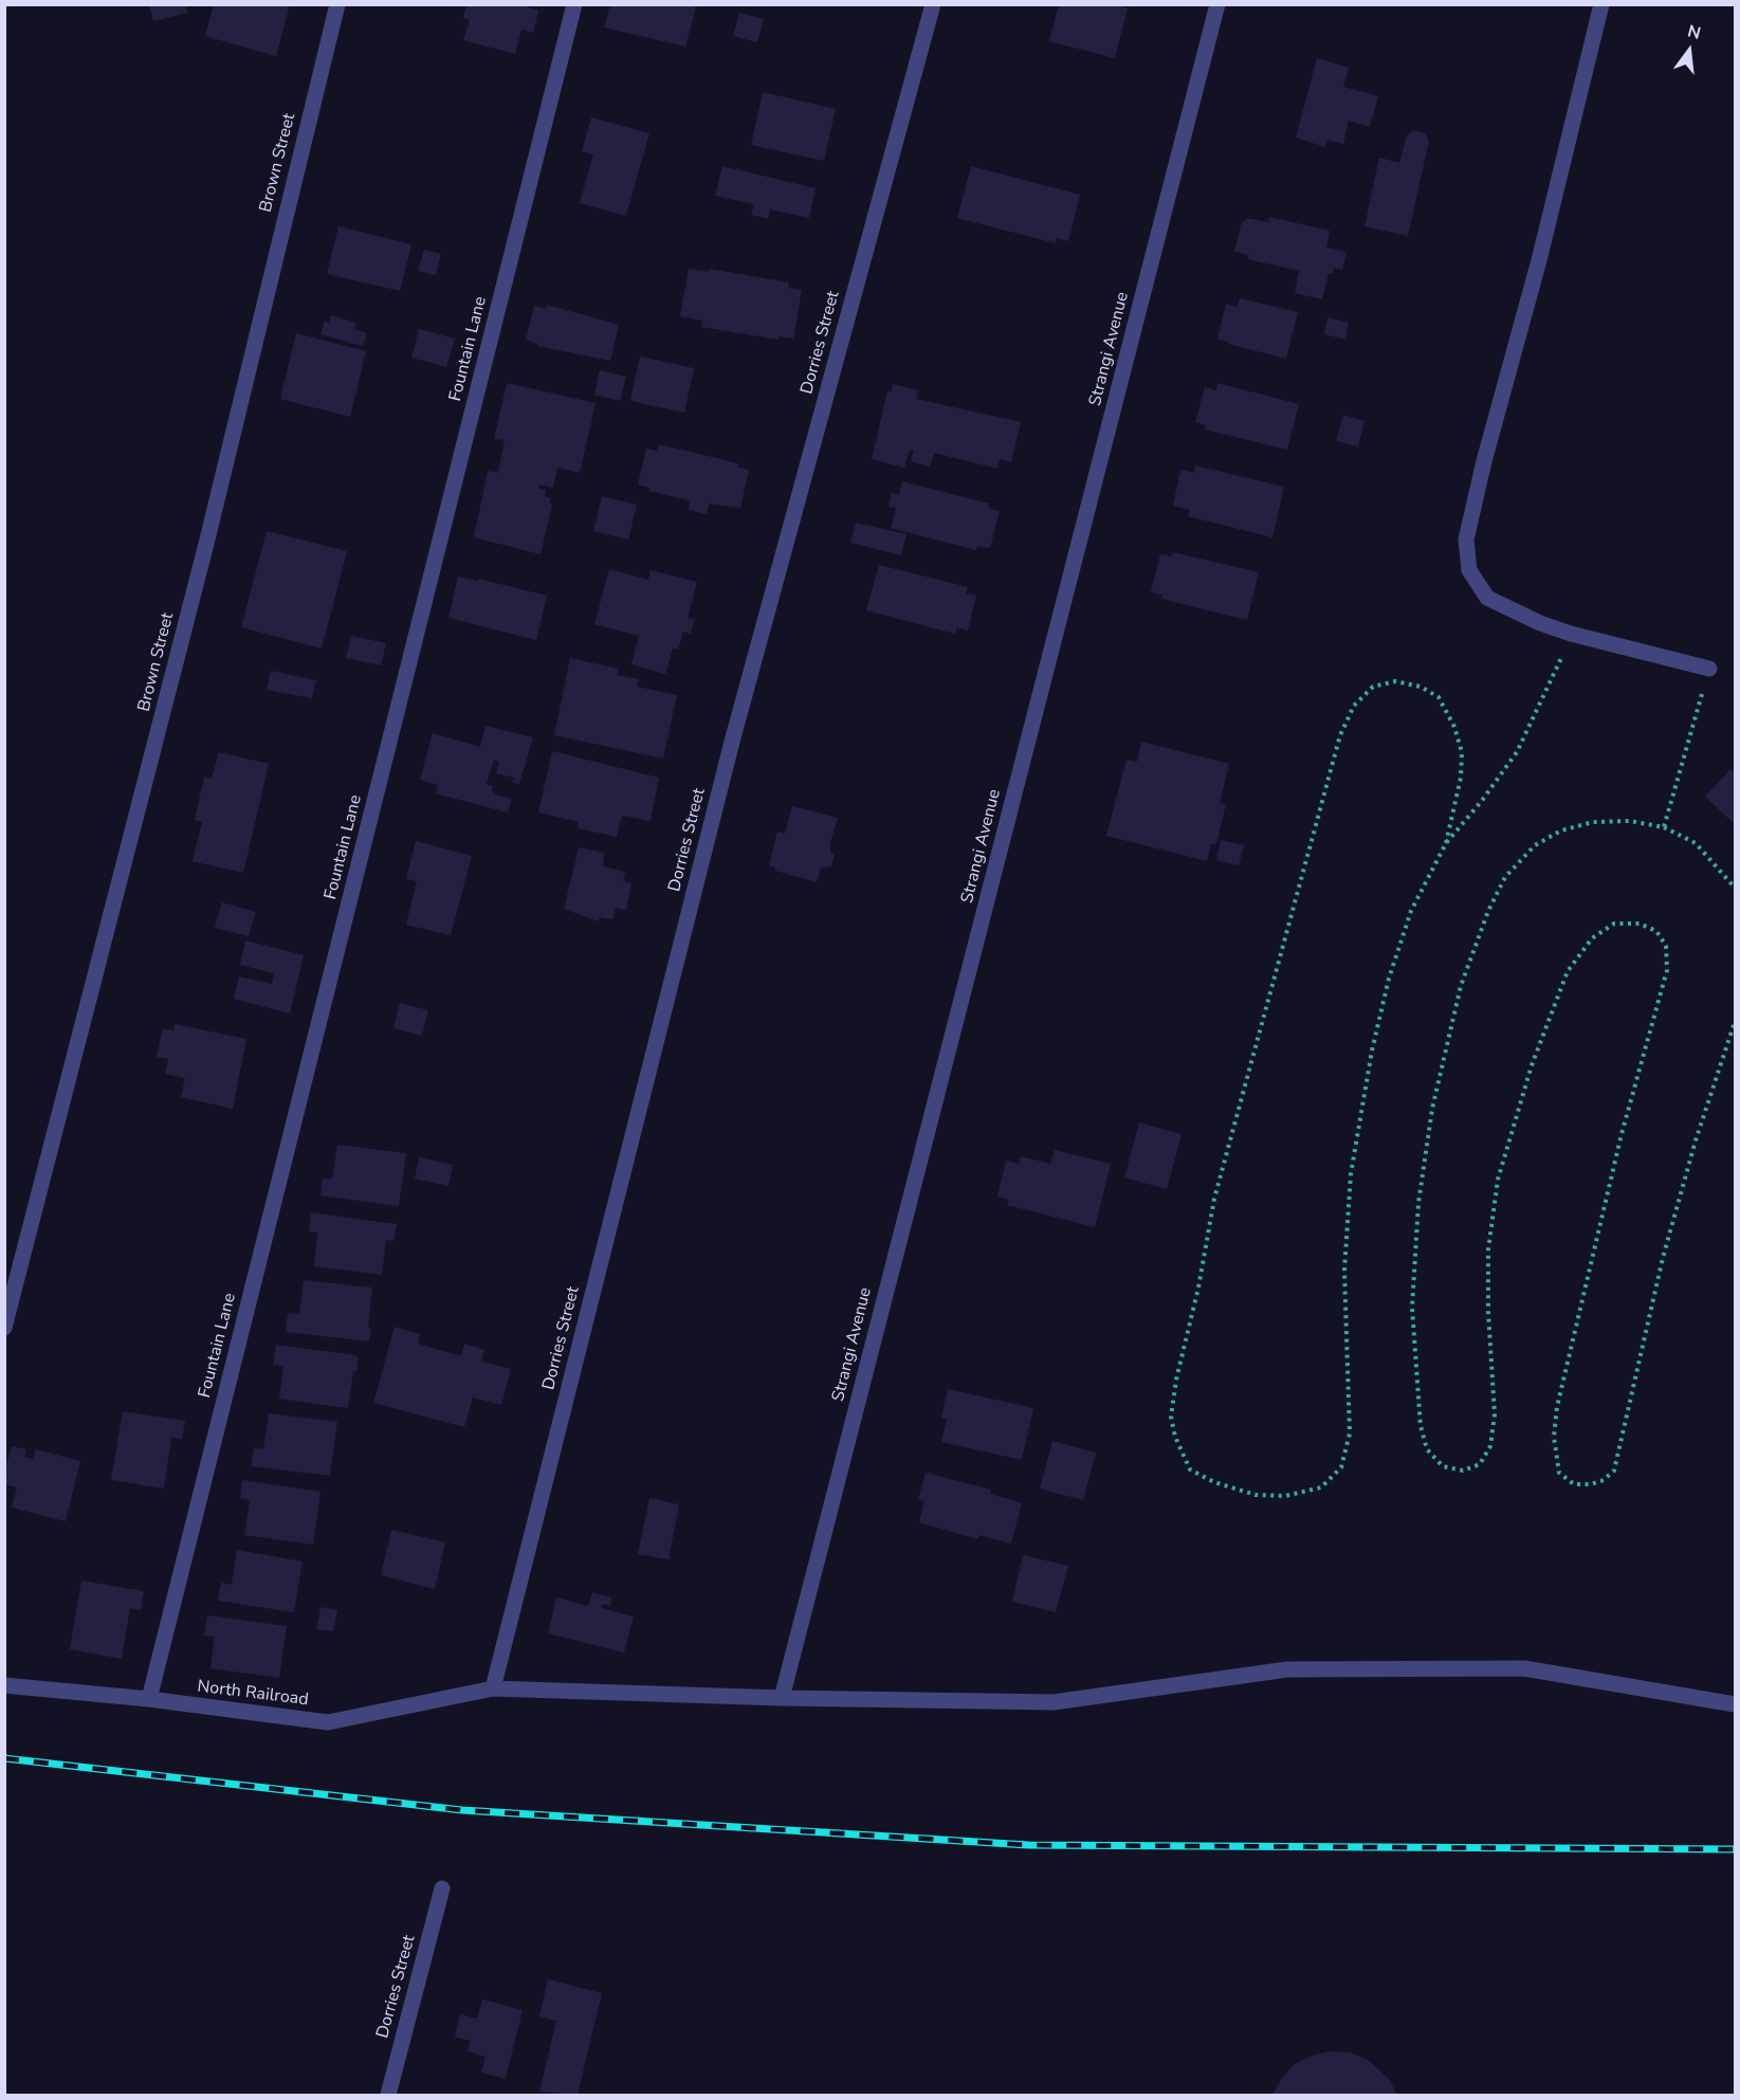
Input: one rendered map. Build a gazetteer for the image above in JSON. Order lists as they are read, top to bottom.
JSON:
{
  "streets": {
    "street": [
      "Brown Street",
      "Dorries Street",
      "Fountain Lane",
      "Strangi Avenue",
      "North Railroad"
    ]
  },
  "crossings": [
    ["Dorries Street", "North Railroad"],
    ["Fountain Lane", "North Railroad"],
    ["Strangi Avenue", "North Railroad"]
  ],
  "north": "top"
}
